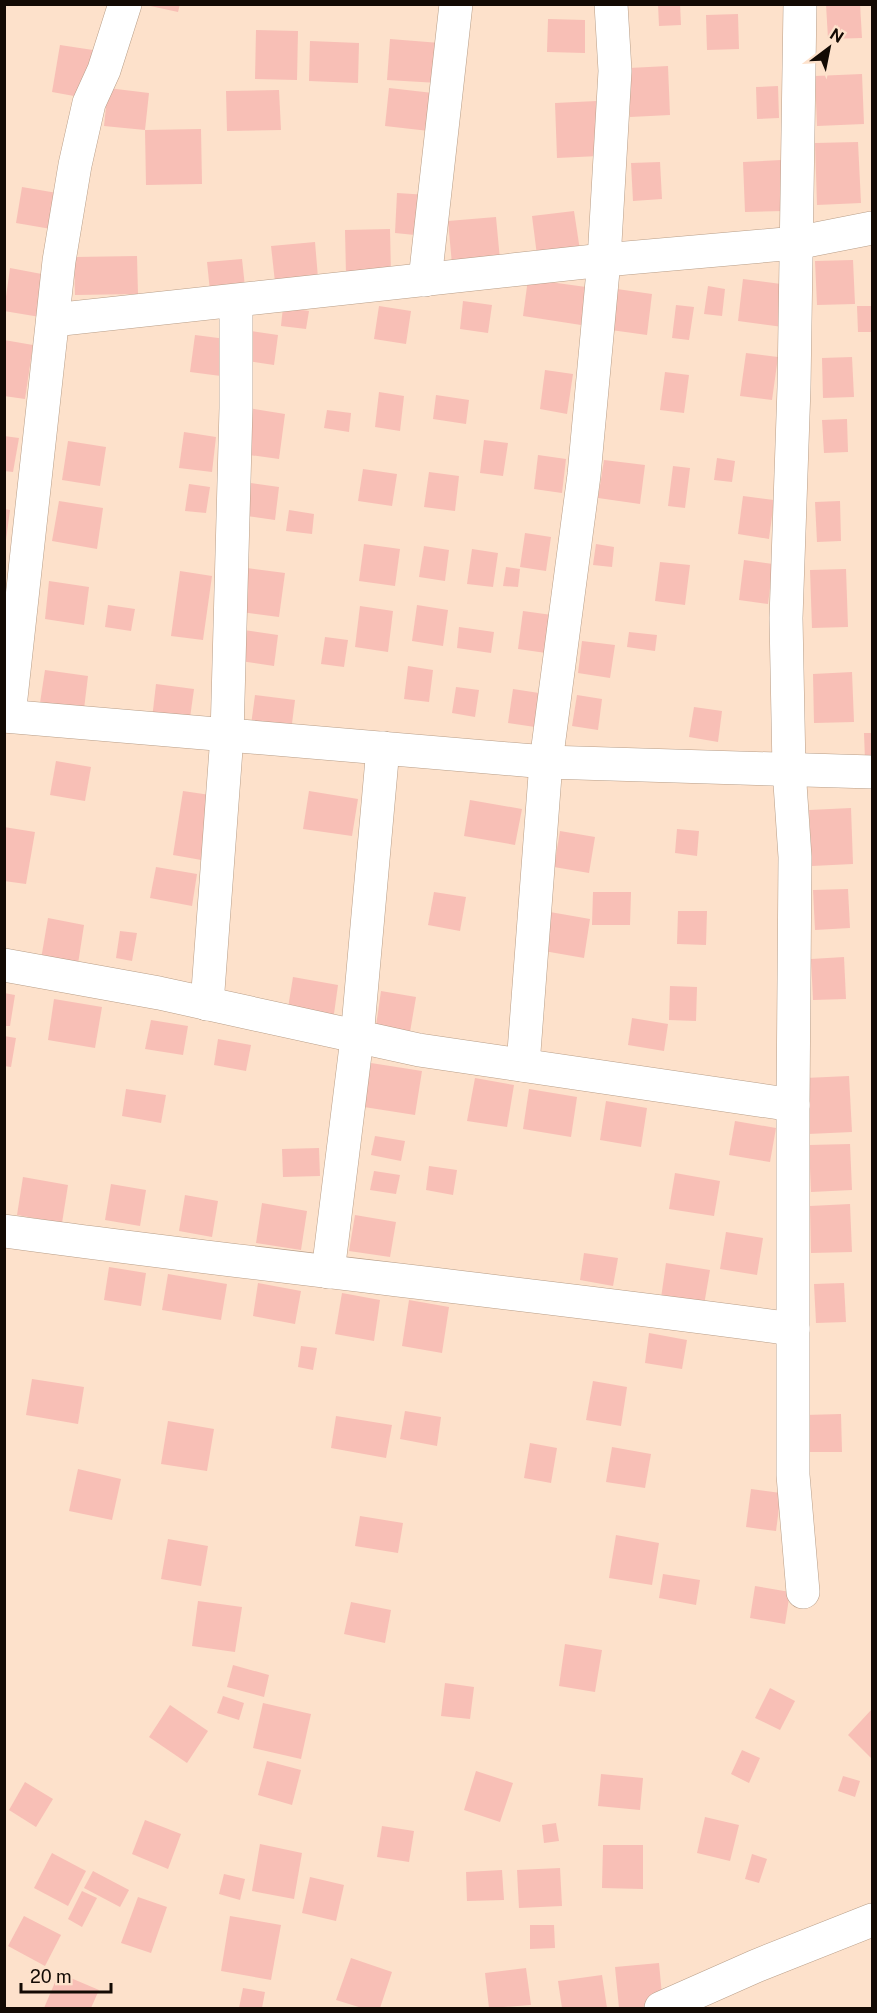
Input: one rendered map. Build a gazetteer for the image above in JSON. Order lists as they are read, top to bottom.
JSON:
{
  "scale_bar": "20 m",
  "north": "top right"
}
